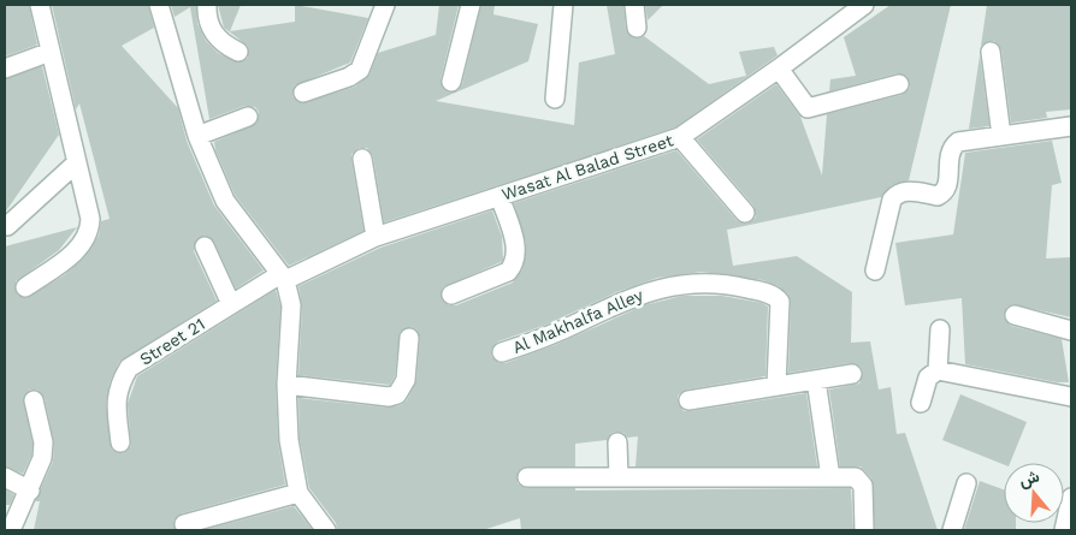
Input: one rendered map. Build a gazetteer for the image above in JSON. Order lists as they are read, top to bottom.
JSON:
{
  "streets": {
    "street": ["Wasat Al Balad Street", "Al Makhalfa Alley", "Street 21"]
  },
  "crossings": [
    ["Wasat Al Balad Street", "Street 21"]
  ],
  "north": "top"
}
